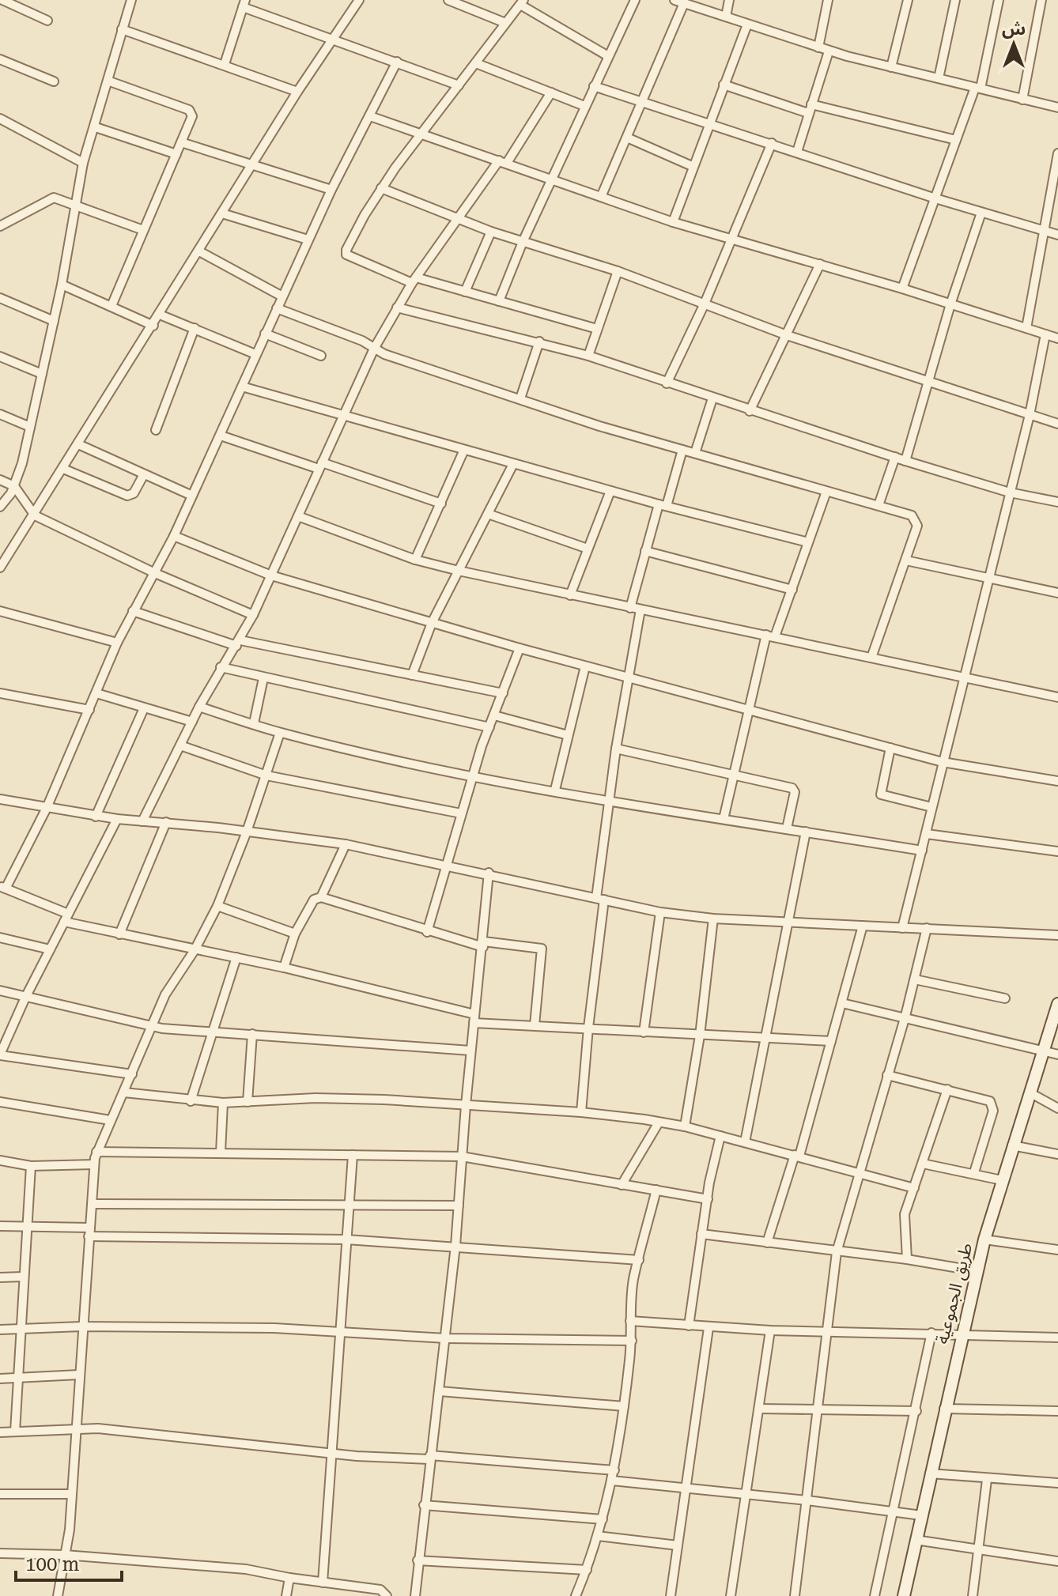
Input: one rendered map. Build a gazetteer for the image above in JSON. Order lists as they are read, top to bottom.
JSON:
{
  "streets": {
    "main road": ["طريق الجموعية"]
  },
  "scale_bar": "100 m",
  "north": "top"
}
